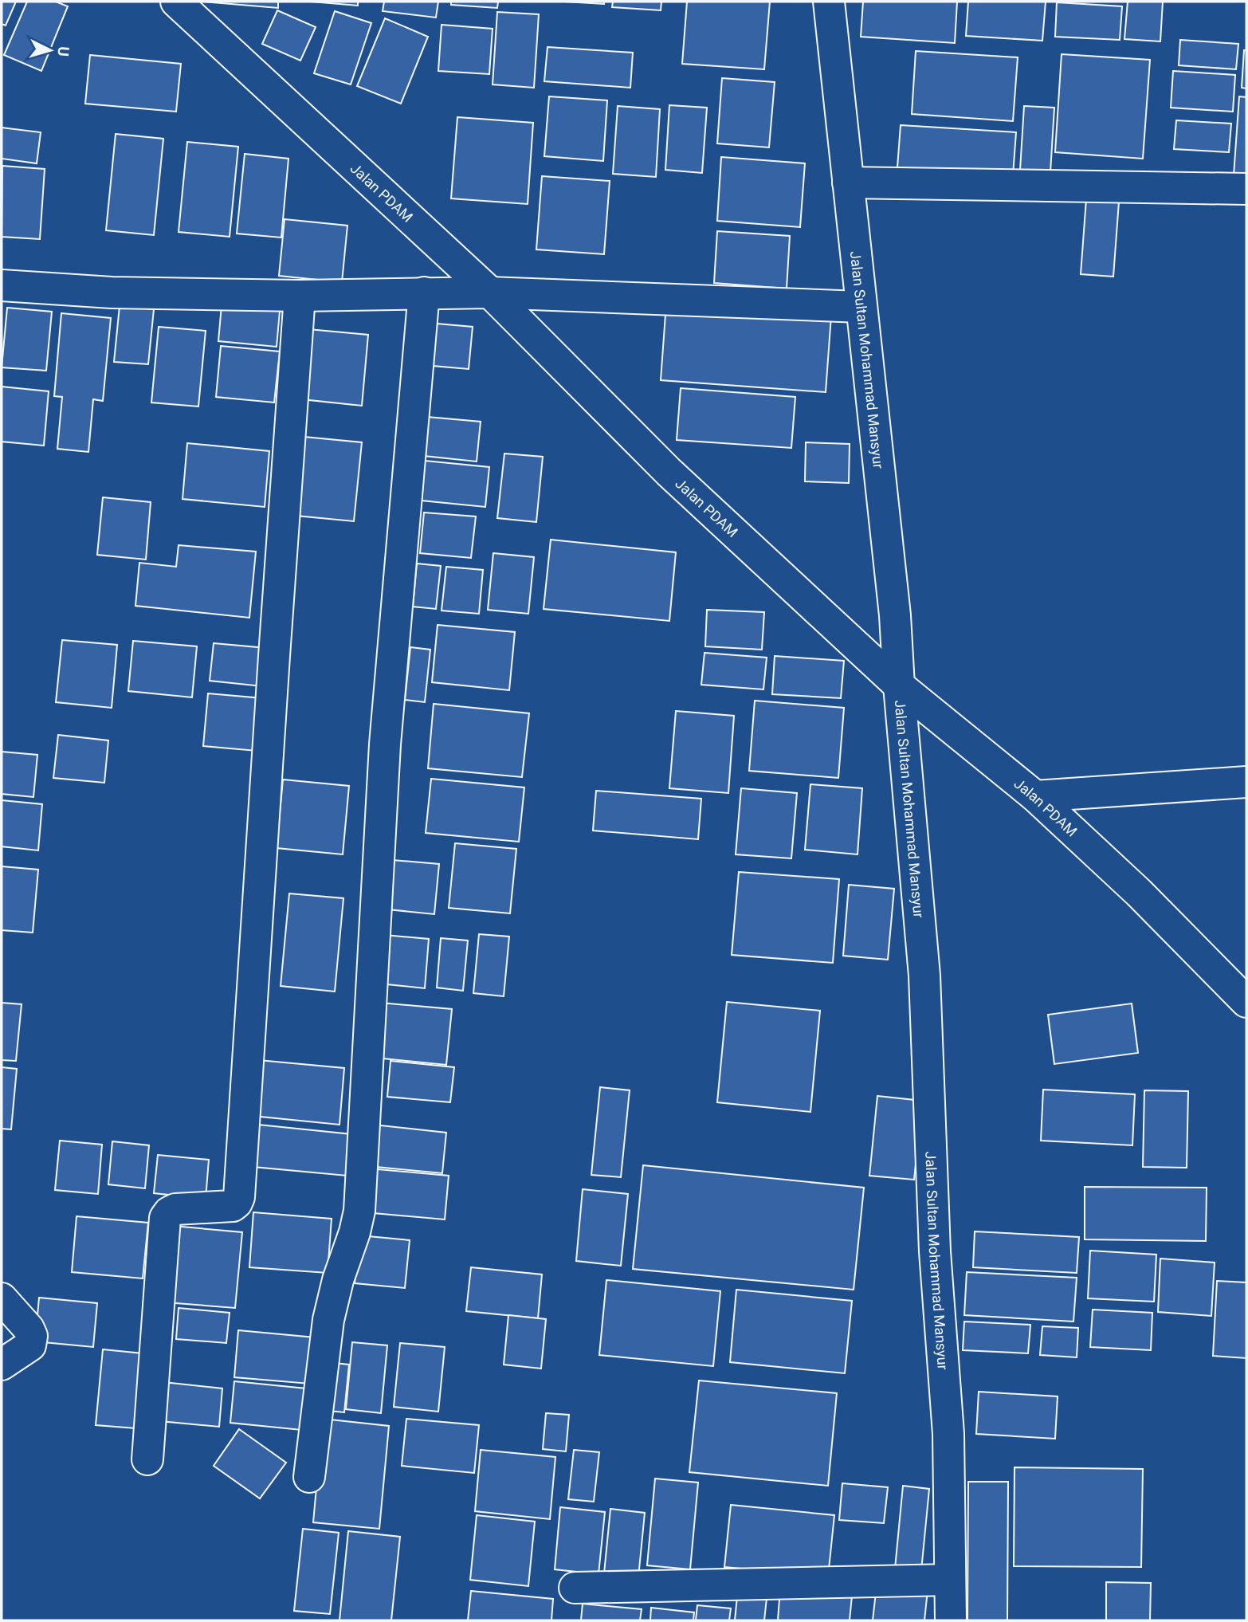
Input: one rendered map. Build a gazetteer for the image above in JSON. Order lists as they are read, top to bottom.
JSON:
{
  "streets": {
    "street": ["Jalan PDAM", "Jalan Sultan Mohammad Mansyur"]
  },
  "crossings": [
    ["Jalan PDAM", "Jalan Sultan Mohammad Mansyur"]
  ],
  "north": "right"
}
